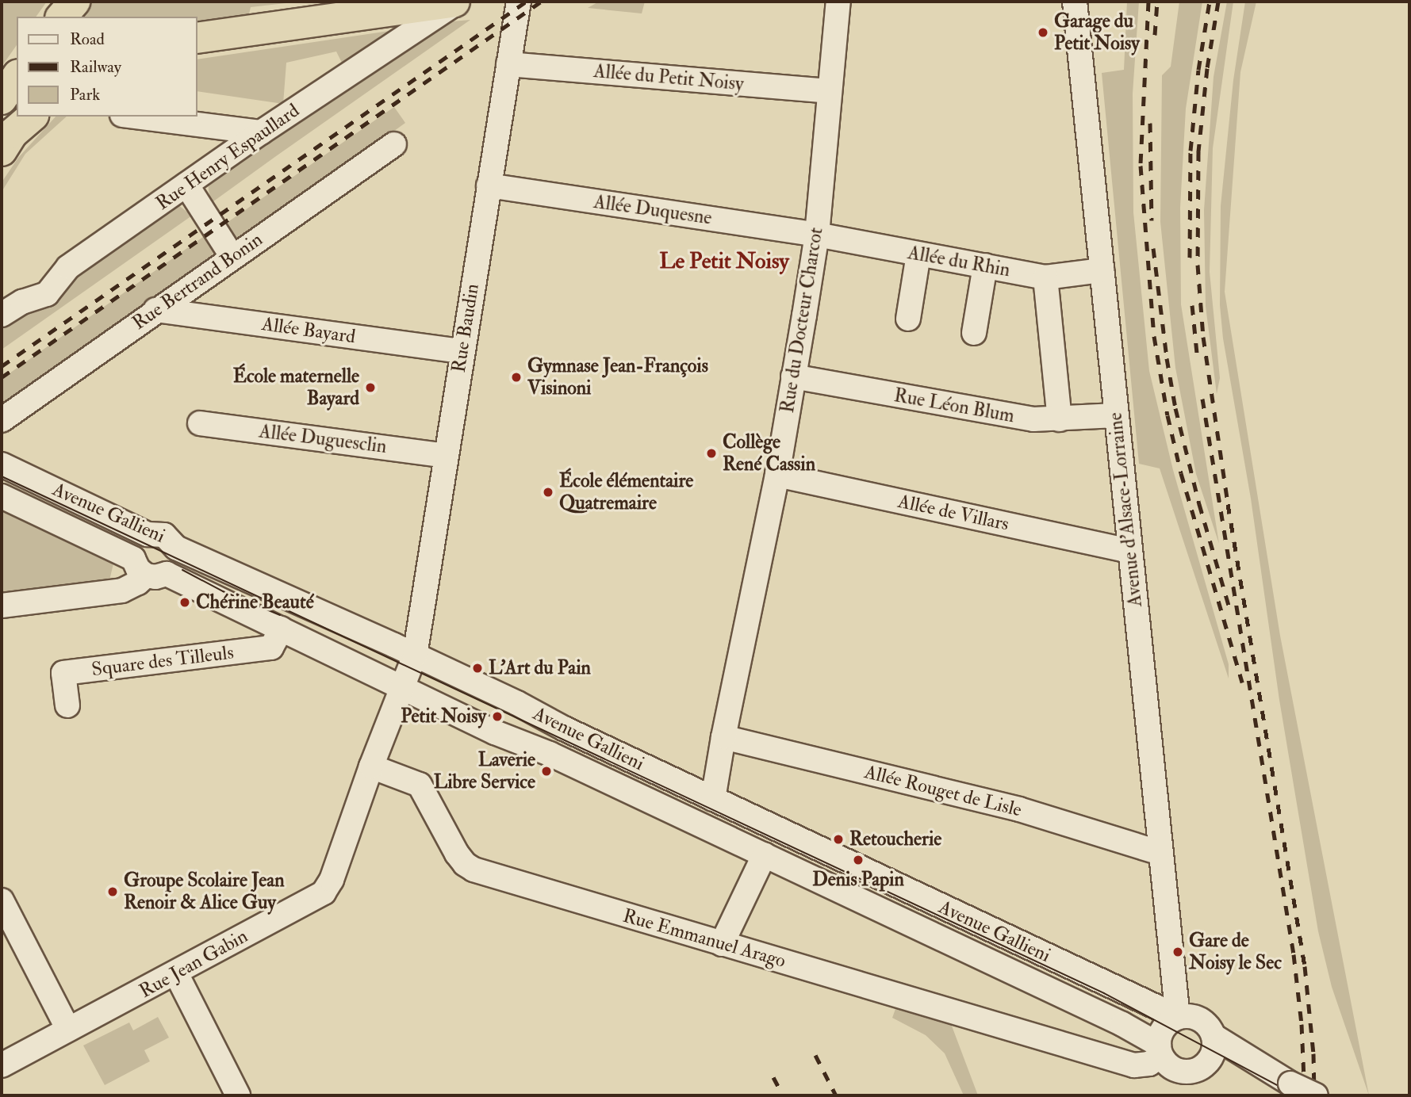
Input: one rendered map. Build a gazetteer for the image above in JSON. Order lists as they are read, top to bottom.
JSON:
{
  "streets": {
    "street": [
      "Allée du Petit Noisy",
      "Rue Henry Espaullard",
      "Allée Duquesne",
      "Allée du Rhin",
      "Rue Bertrand Bonin",
      "Rue du Docteur Charcot",
      "Rue Baudin",
      "Allée Bayard",
      "Rue Léon Blum",
      "Allée Duguesclin",
      "Avenue d'Alsace-Lorraine",
      "Avenue Gallieni",
      "Allée de Villars",
      "Square des Tilleuls",
      "Allée Rouget de Lisle",
      "Rue Emmanuel Arago",
      "Rue Jean Gabin"
    ]
  },
  "crossings": [
    ["Allée du Petit Noisy", "Rue du Docteur Charcot"],
    ["Allée du Petit Noisy", "Rue Baudin"],
    ["Allée Duquesne", "Allée du Rhin"],
    ["Allée Duquesne", "Rue du Docteur Charcot"],
    ["Allée Duquesne", "Rue Baudin"],
    ["Allée du Rhin", "Rue du Docteur Charcot"],
    ["Allée du Rhin", "Avenue d'Alsace-Lorraine"],
    ["Rue Bertrand Bonin", "Allée Bayard"],
    ["Rue du Docteur Charcot", "Rue Léon Blum"],
    ["Rue du Docteur Charcot", "Avenue Gallieni"],
    ["Rue du Docteur Charcot", "Allée de Villars"],
    ["Rue du Docteur Charcot", "Allée Rouget de Lisle"],
    ["Rue Baudin", "Allée Bayard"],
    ["Rue Baudin", "Allée Duguesclin"],
    ["Rue Baudin", "Avenue Gallieni"],
    ["Rue Léon Blum", "Avenue d'Alsace-Lorraine"],
    ["Avenue d'Alsace-Lorraine", "Avenue Gallieni"],
    ["Avenue d'Alsace-Lorraine", "Allée de Villars"],
    ["Avenue d'Alsace-Lorraine", "Allée Rouget de Lisle"],
    ["Avenue d'Alsace-Lorraine", "Rue Emmanuel Arago"],
    ["Avenue Gallieni", "Square des Tilleuls"],
    ["Avenue Gallieni", "Rue Emmanuel Arago"],
    ["Rue Emmanuel Arago", "Rue Jean Gabin"]
  ],
  "districts": ["Le Petit Noisy"],
  "places": [
    "Garage du Petit Noisy",
    "Gymnase Jean-François Visinoni",
    "École maternelle Bayard",
    "Collège René Cassin",
    "École élémentaire Quatremaire",
    "Chérine Beauté",
    "L’Art du Pain",
    "Petit Noisy",
    "Laverie Libre Service",
    "Retoucherie",
    "Denis Papin",
    "Groupe Scolaire Jean Renoir & Alice Guy",
    "Gare de Noisy le Sec"
  ],
  "legend": ["Road", "Railway", "Park"]
}
